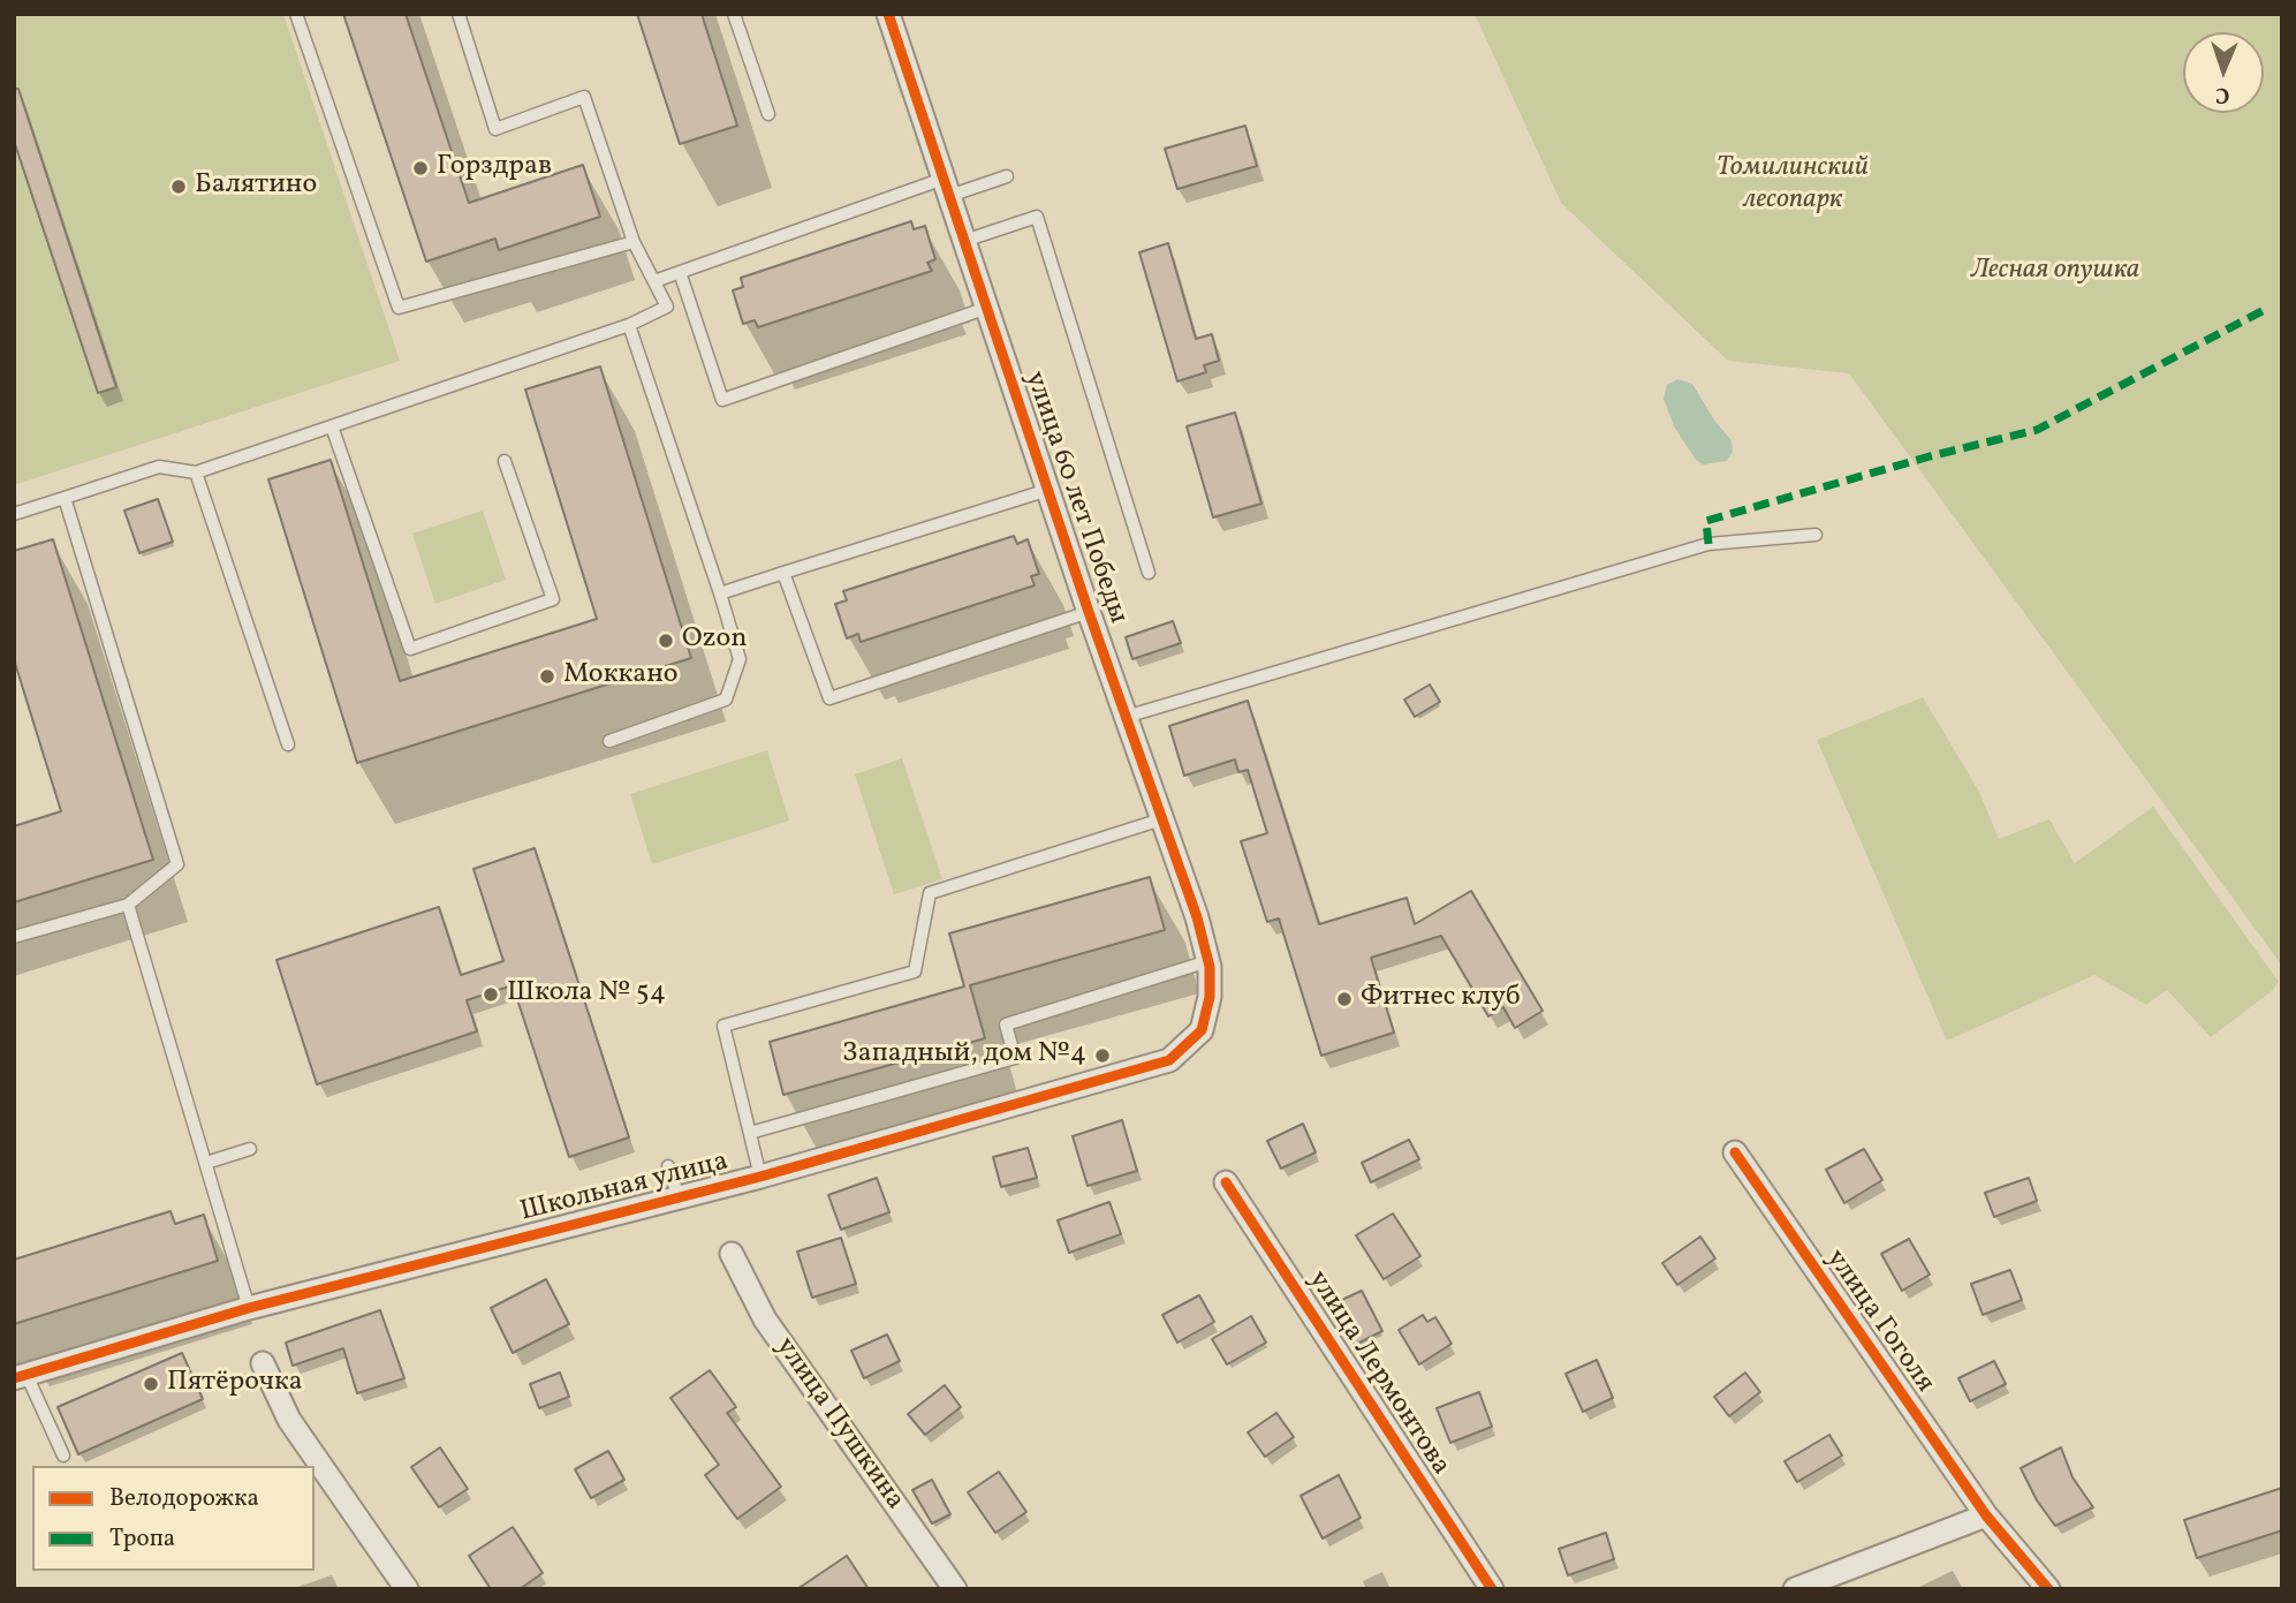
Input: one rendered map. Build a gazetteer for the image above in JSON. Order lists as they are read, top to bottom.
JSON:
{
  "streets": {
    "street": [
      "улица 60 лет Победы",
      "Школьная улица",
      "улица Гоголя",
      "улица Лермонтова",
      "улица Пушкина"
    ]
  },
  "crossings": [
    ["улица 60 лет Победы", "Школьная улица"]
  ],
  "parks": ["Томилинский лесопарк", "Лесная опушка"],
  "places": [
    "Горздрав",
    "Балятино",
    "Ozon",
    "Моккано",
    "Школа № 54",
    "Фитнес клуб",
    "Западный, дом №4",
    "Пятёрочка"
  ],
  "legend": ["Велодорожка", "Тропа"],
  "north": "bottom"
}
